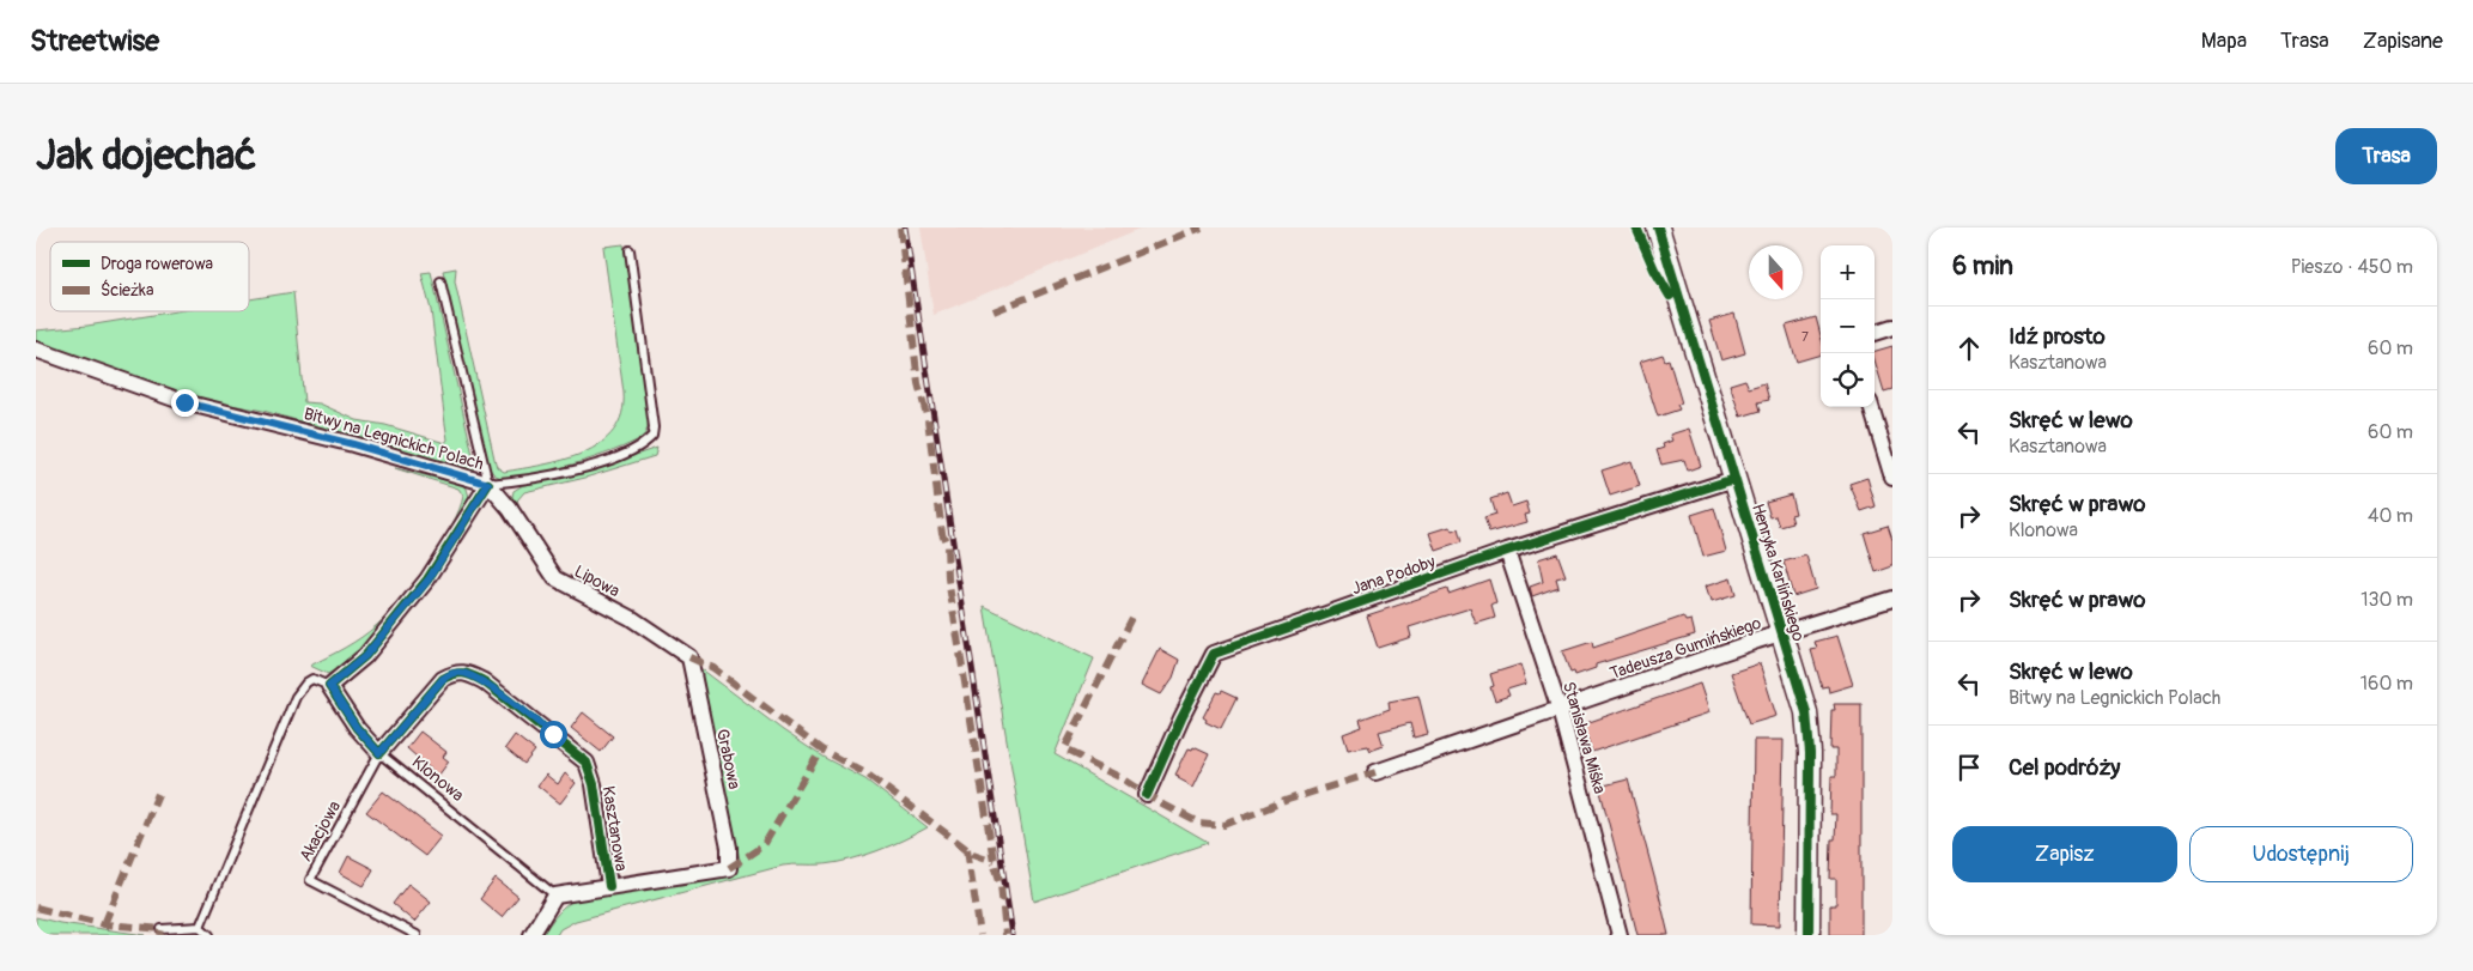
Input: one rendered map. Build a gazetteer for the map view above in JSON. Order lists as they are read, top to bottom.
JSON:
{
  "streets": {
    "street": [
      "Bitwy na Legnickich Polach",
      "Henryka Karlińskiego",
      "Jana Podoby",
      "Lipowa",
      "Tadeusza Gumińskiego",
      "Stanisława Miśka",
      "Grabowa",
      "Klonowa",
      "Kasztanowa"
    ],
    "lane": ["Akacjowa"]
  },
  "crossings": [
    ["Bitwy na Legnickich Polach", "Lipowa"],
    ["Henryka Karlińskiego", "Jana Podoby"],
    ["Henryka Karlińskiego", "Tadeusza Gumińskiego"],
    ["Jana Podoby", "Stanisława Miśka"],
    ["Lipowa", "Grabowa"],
    ["Tadeusza Gumińskiego", "Stanisława Miśka"],
    ["Grabowa", "Kasztanowa"],
    ["Klonowa", "Kasztanowa"],
    ["Klonowa", "Akacjowa"],
    ["Kasztanowa", "Akacjowa"]
  ],
  "house_numbers": ["7"],
  "legend": ["Droga rowerowa", "Ścieżka"],
  "north": "bottom",
  "page": {
    "header": "Streetwise",
    "nav": ["Mapa", "Trasa", "Zapisane"],
    "buttons": [
      "Trasa",
      ["Zapisz", "Udostępnij"]
    ],
    "title": "Jak dojechać",
    "heading": ["6 min", "Pieszo · 450 m"],
    "map_buttons": ["+", "−"],
    "list": [
      ["Idź prosto", "Kasztanowa", "60 m"],
      ["Skręć w lewo", "Kasztanowa", "60 m"],
      ["Skręć w prawo", "Klonowa", "40 m"],
      ["Skręć w prawo", "130 m"],
      ["Skręć w lewo", "Bitwy na Legnickich Polach", "160 m"],
      "Cel podróży"
    ]
  }
}
